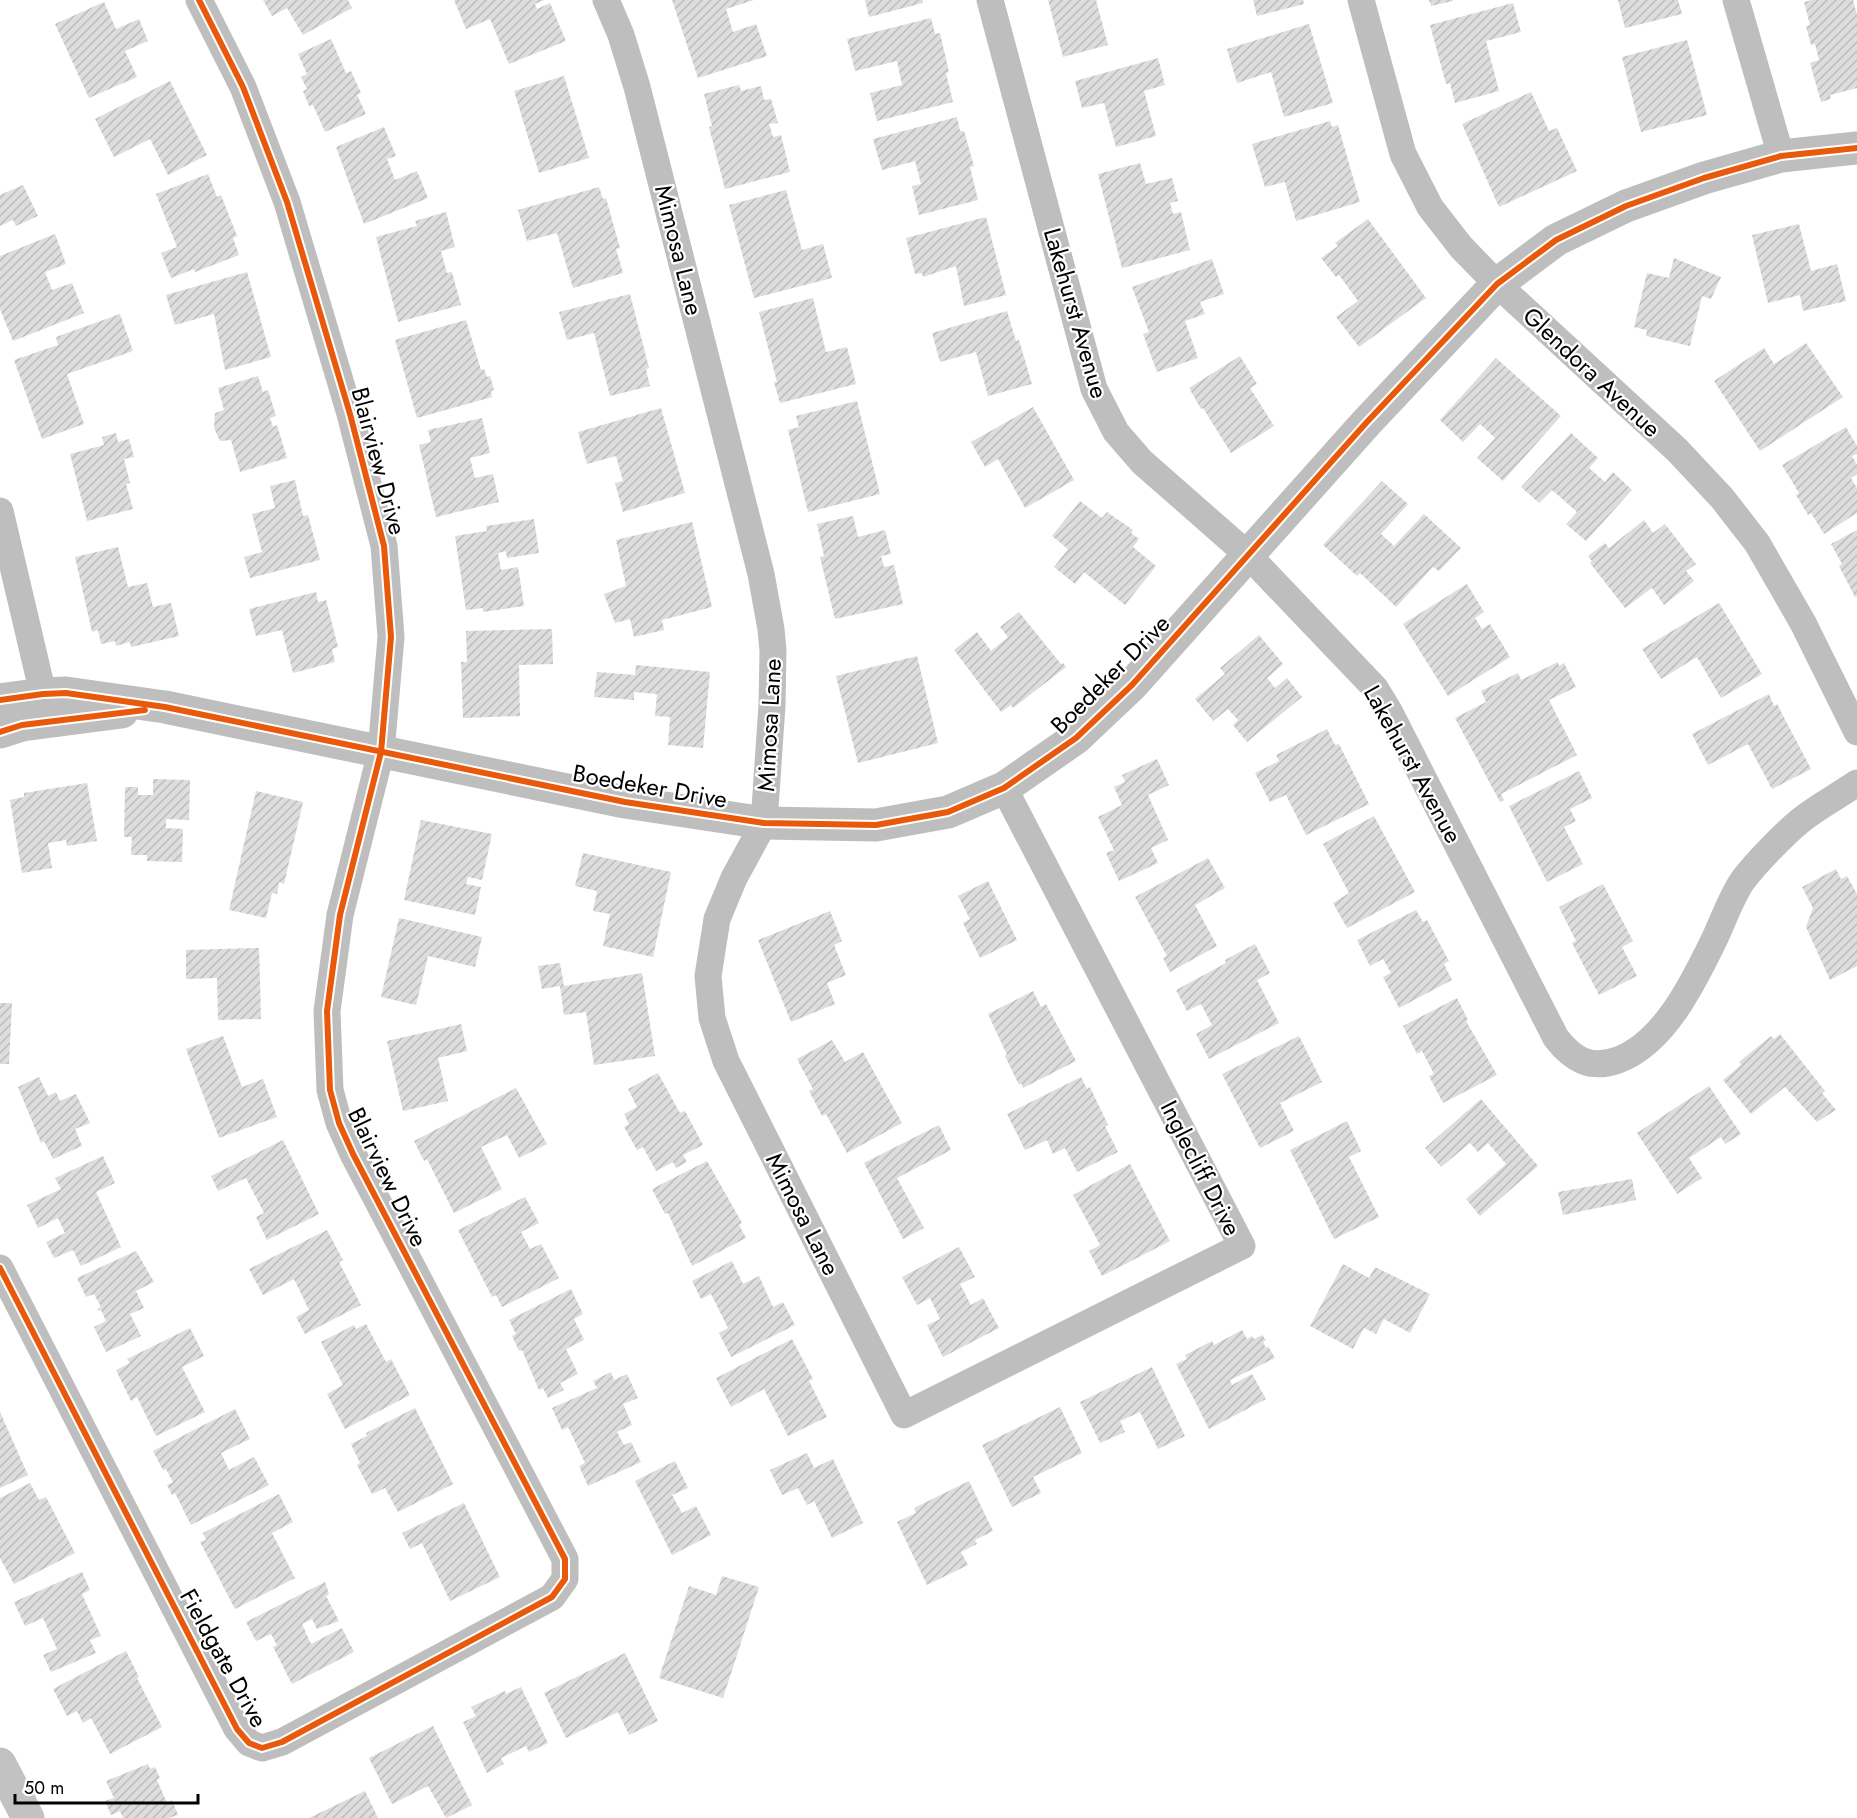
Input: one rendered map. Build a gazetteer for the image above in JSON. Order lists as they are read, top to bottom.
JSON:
{
  "streets": {
    "street": [
      "Mimosa Lane",
      "Lakehurst Avenue",
      "Glendora Avenue",
      "Blairview Drive",
      "Boedeker Drive",
      "Inglecliff Drive",
      "Fieldgate Drive"
    ]
  },
  "crossings": [
    ["Mimosa Lane", "Boedeker Drive"],
    ["Mimosa Lane", "Inglecliff Drive"],
    ["Lakehurst Avenue", "Boedeker Drive"],
    ["Glendora Avenue", "Boedeker Drive"],
    ["Blairview Drive", "Boedeker Drive"],
    ["Blairview Drive", "Fieldgate Drive"],
    ["Boedeker Drive", "Inglecliff Drive"]
  ],
  "scale_bar": "50 m"
}
